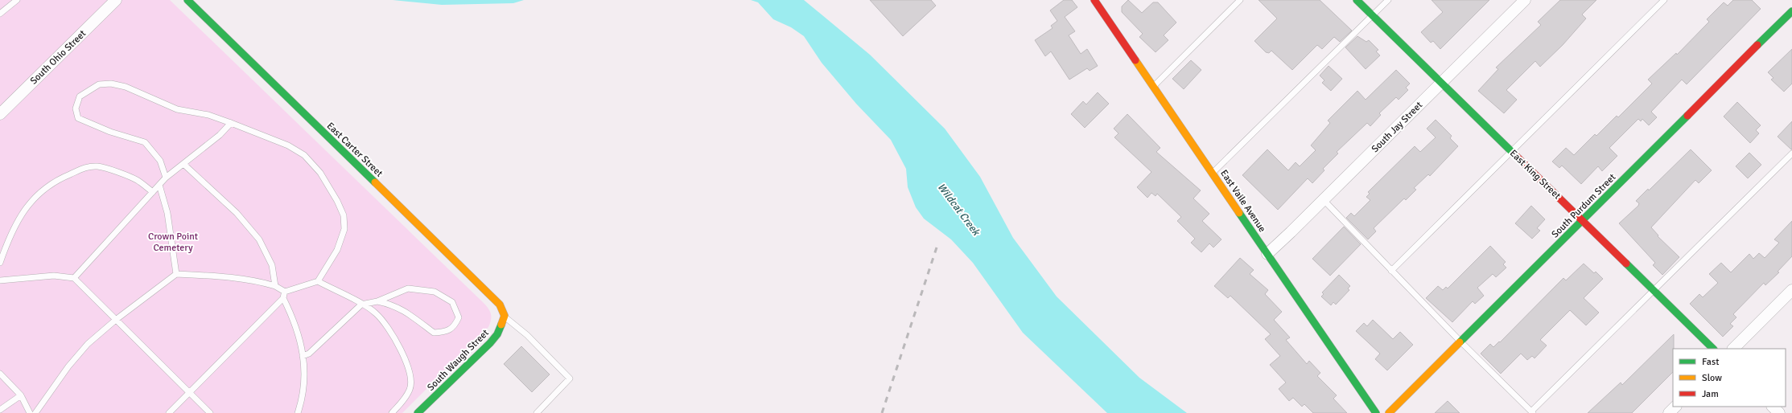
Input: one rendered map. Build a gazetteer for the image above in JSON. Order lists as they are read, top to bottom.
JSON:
{
  "streets": {
    "street": [
      "South Ohio Street",
      "South Jay Street",
      "East Carter Street",
      "East King Street",
      "East Vaile Avenue",
      "South Purdum Street",
      "South Waugh Street"
    ]
  },
  "crossings": [
    ["South Jay Street", "East King Street"],
    ["South Jay Street", "East Vaile Avenue"],
    ["East Carter Street", "South Waugh Street"],
    ["East King Street", "South Purdum Street"]
  ],
  "water": ["Wildcat Creek"],
  "parks": ["Crown Point Cemetery"],
  "legend": ["Fast", "Slow", "Jam"]
}
